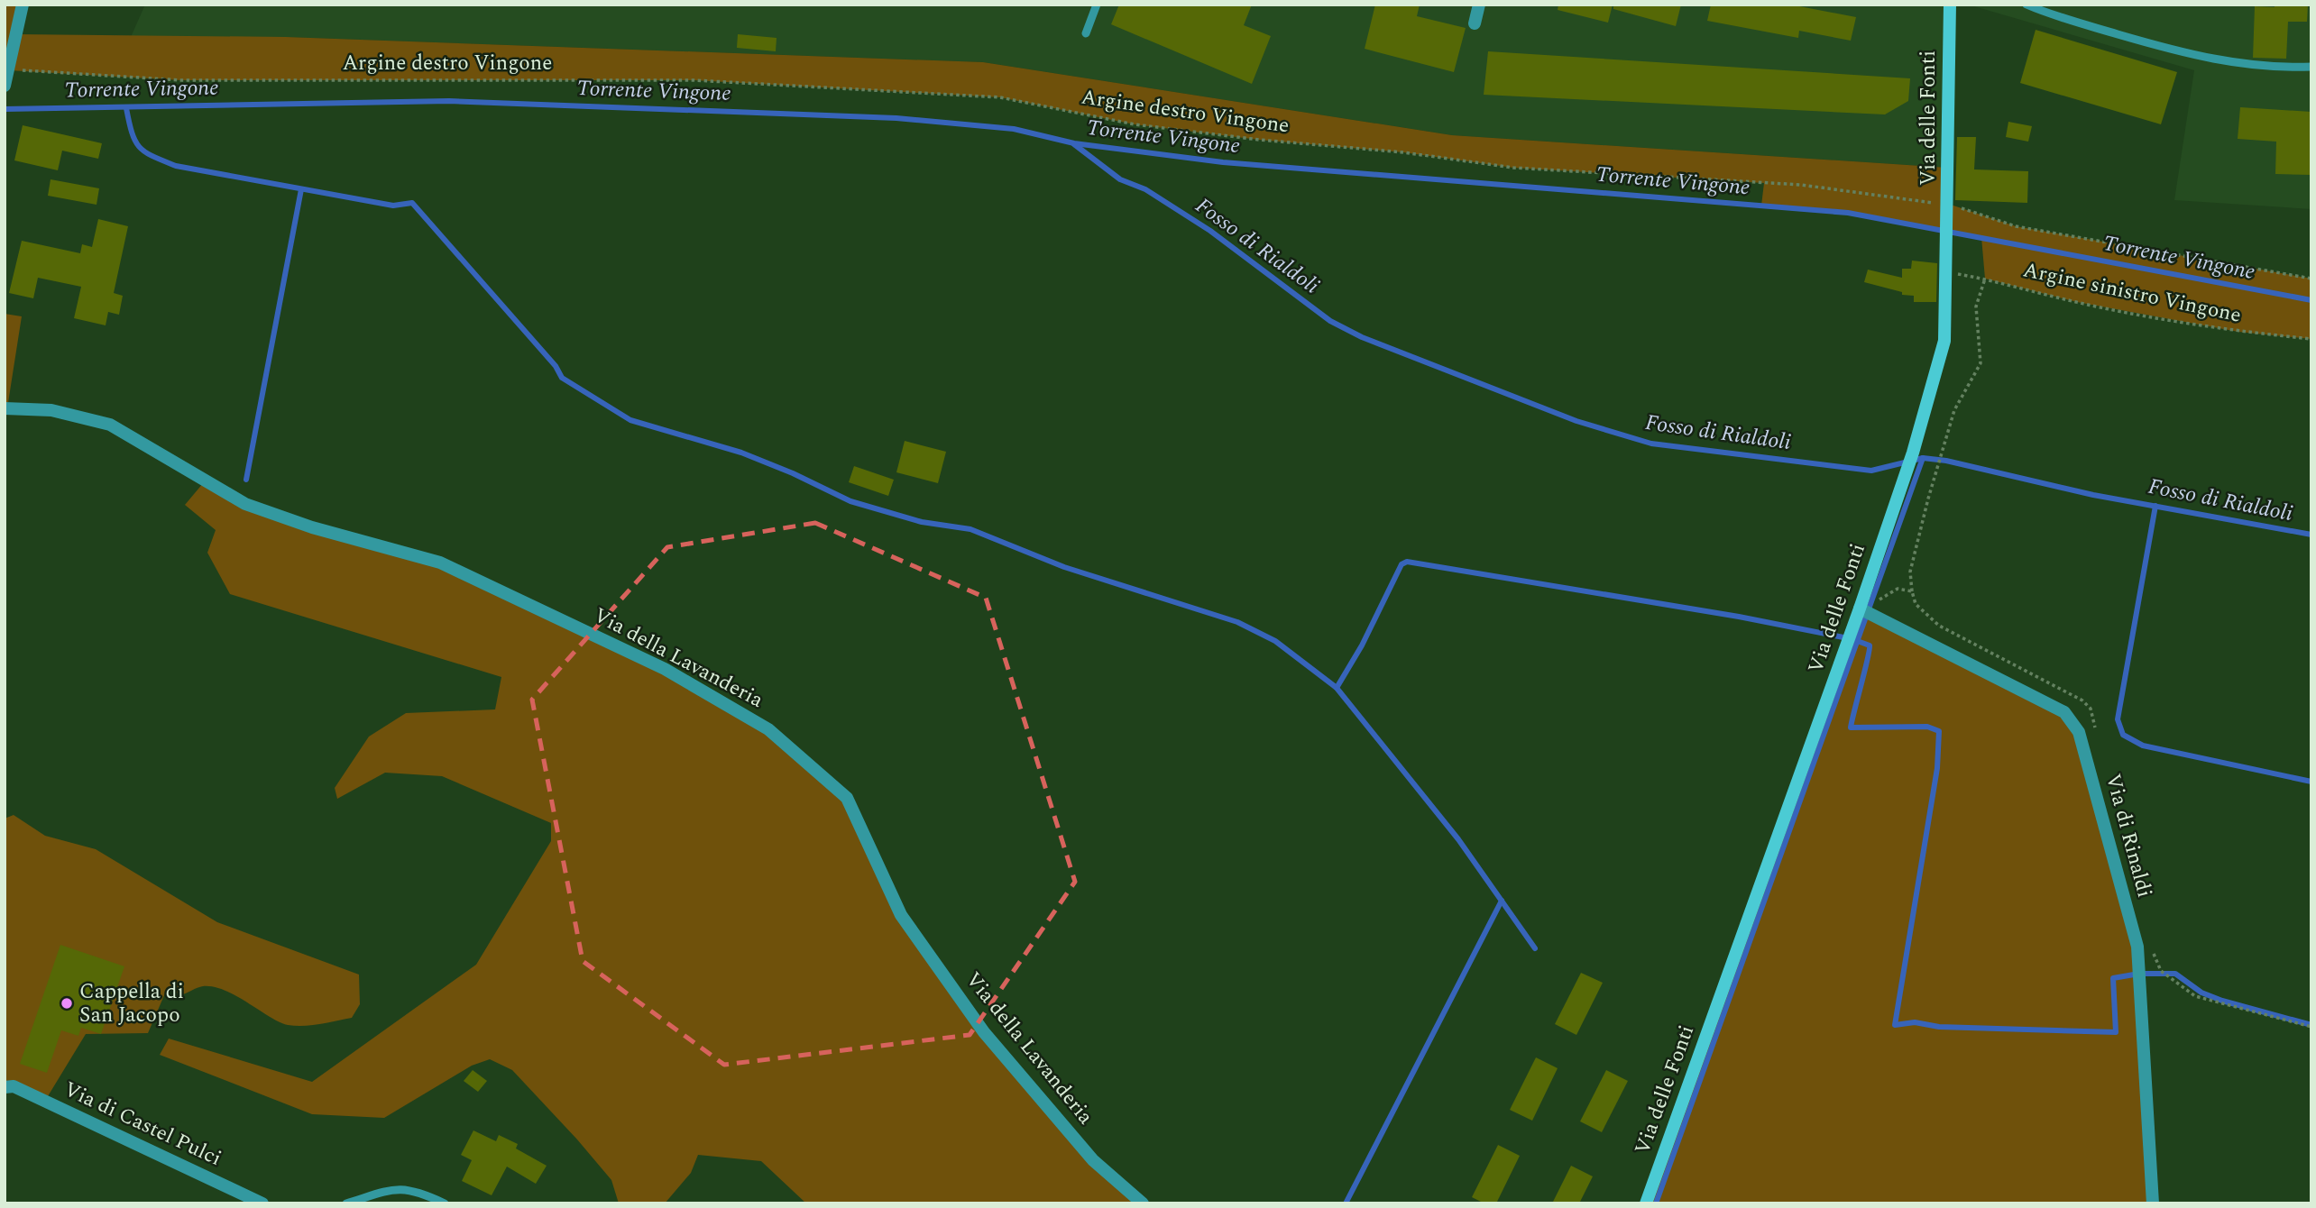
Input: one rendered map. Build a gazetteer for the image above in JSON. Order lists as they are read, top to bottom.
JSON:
{
  "streets": {
    "street": [
      "Via delle Fonti",
      "Via della Lavanderia",
      "Via di Rinaldi",
      "Via di Castel Pulci"
    ],
    "path": ["Argine destro Vingone", "Argine sinistro Vingone"]
  },
  "crossings": [
    ["Argine destro Vingone", "Via delle Fonti"],
    ["Via delle Fonti", "Argine sinistro Vingone"],
    ["Via delle Fonti", "Via di Rinaldi"]
  ],
  "water": ["Torrente Vingone", "Fosso di Rialdoli"],
  "places": ["Cappella di San Jacopo"]
}
